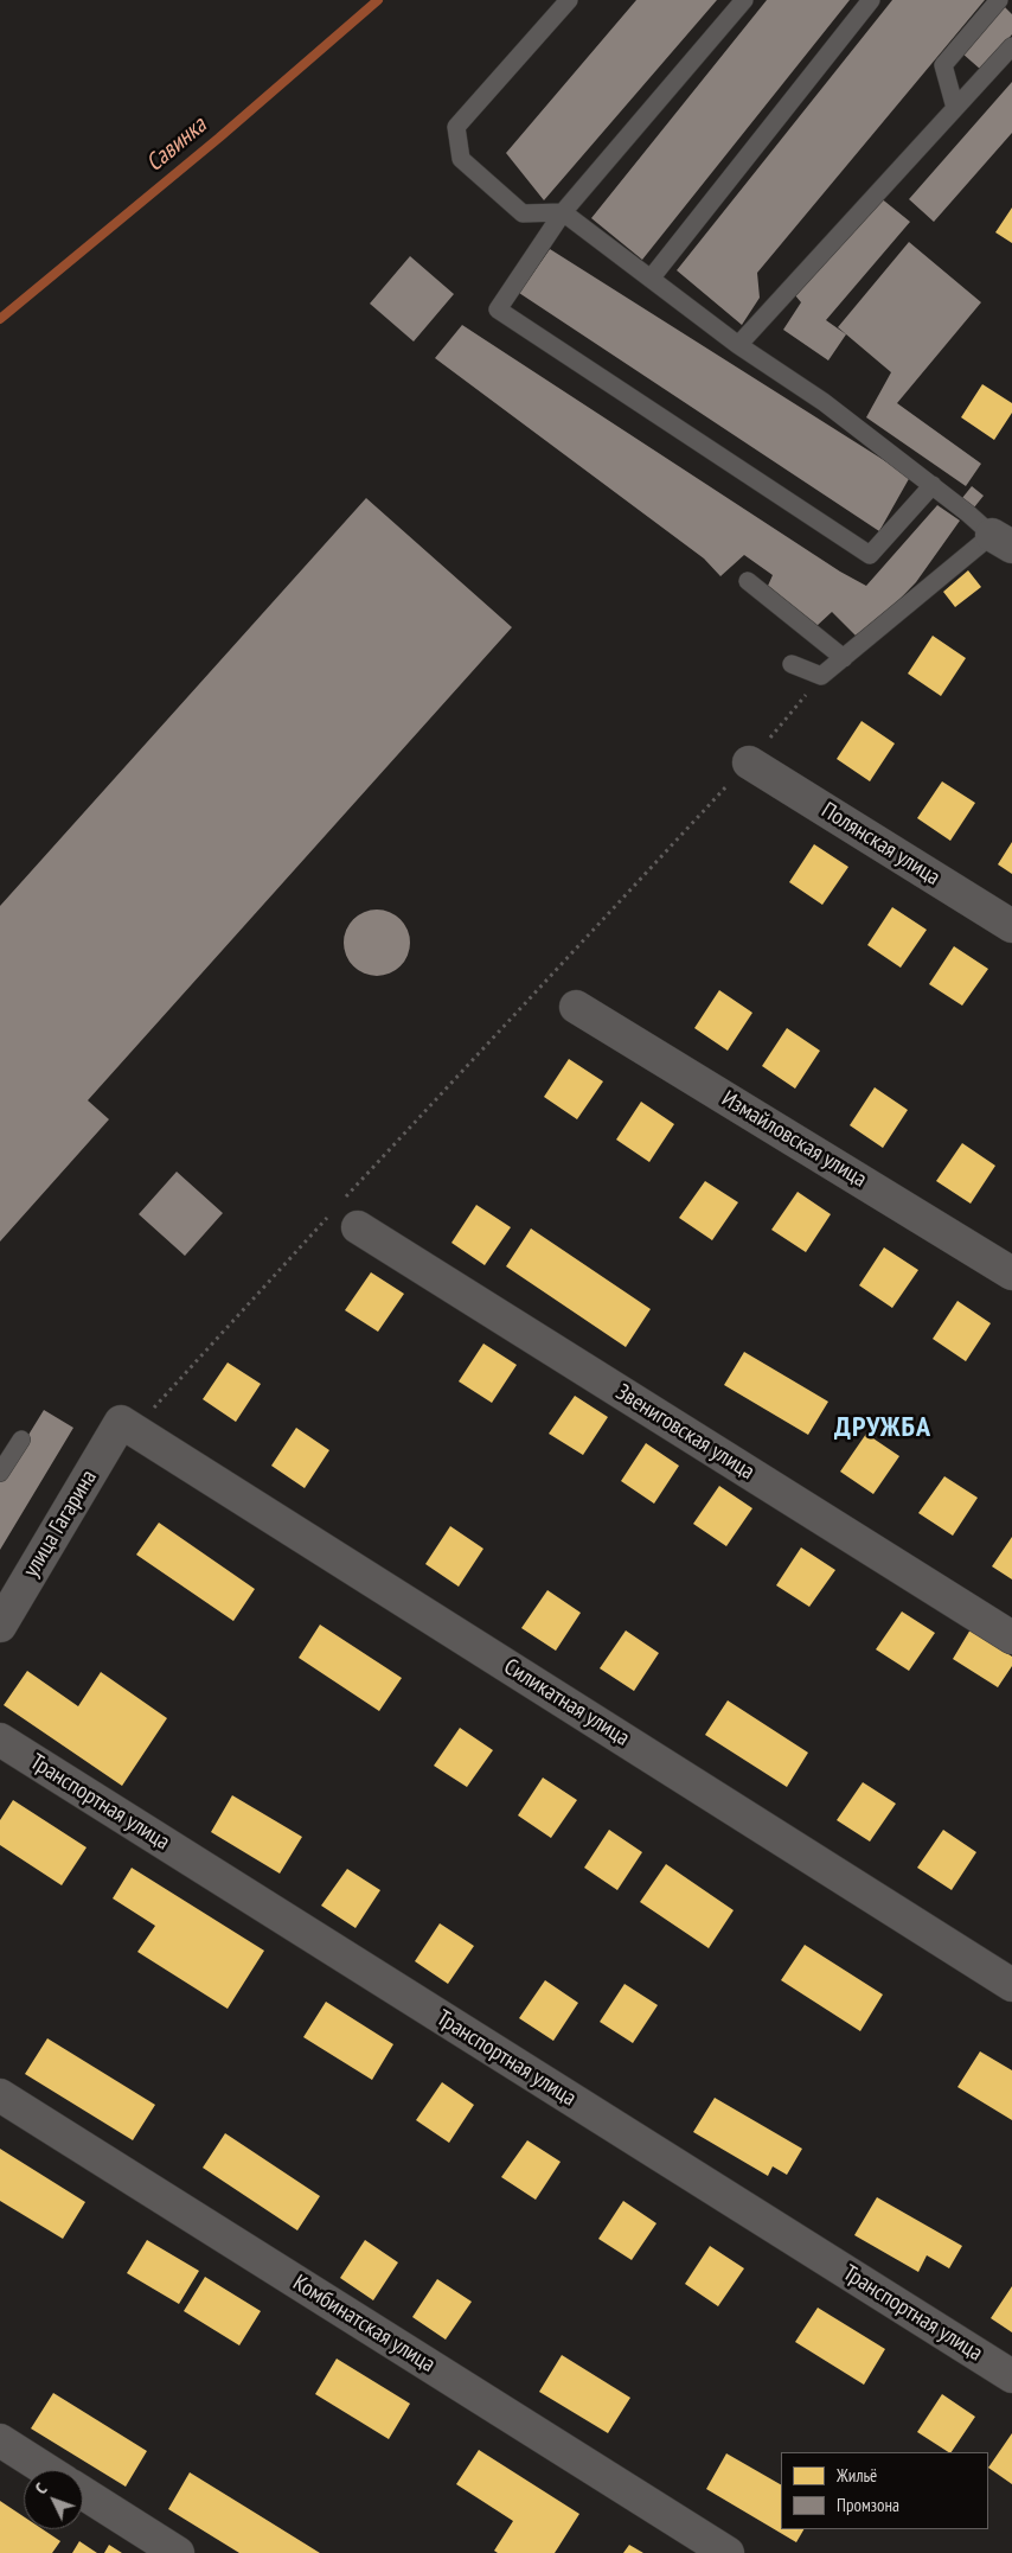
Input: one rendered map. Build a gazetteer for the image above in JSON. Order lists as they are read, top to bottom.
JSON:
{
  "streets": {
    "street": [
      "Полянская улица",
      "Измайловская улица",
      "Звениговская улица",
      "улица Гагарина",
      "Силикатная улица",
      "Транспортная улица",
      "Комбинатская улица"
    ]
  },
  "crossings": [
    ["улица Гагарина", "Силикатная улица"]
  ],
  "districts": ["ДРУЖБА"],
  "water": ["Савинка"],
  "legend": ["Жильё", "Промзона"],
  "north": "top left"
}
